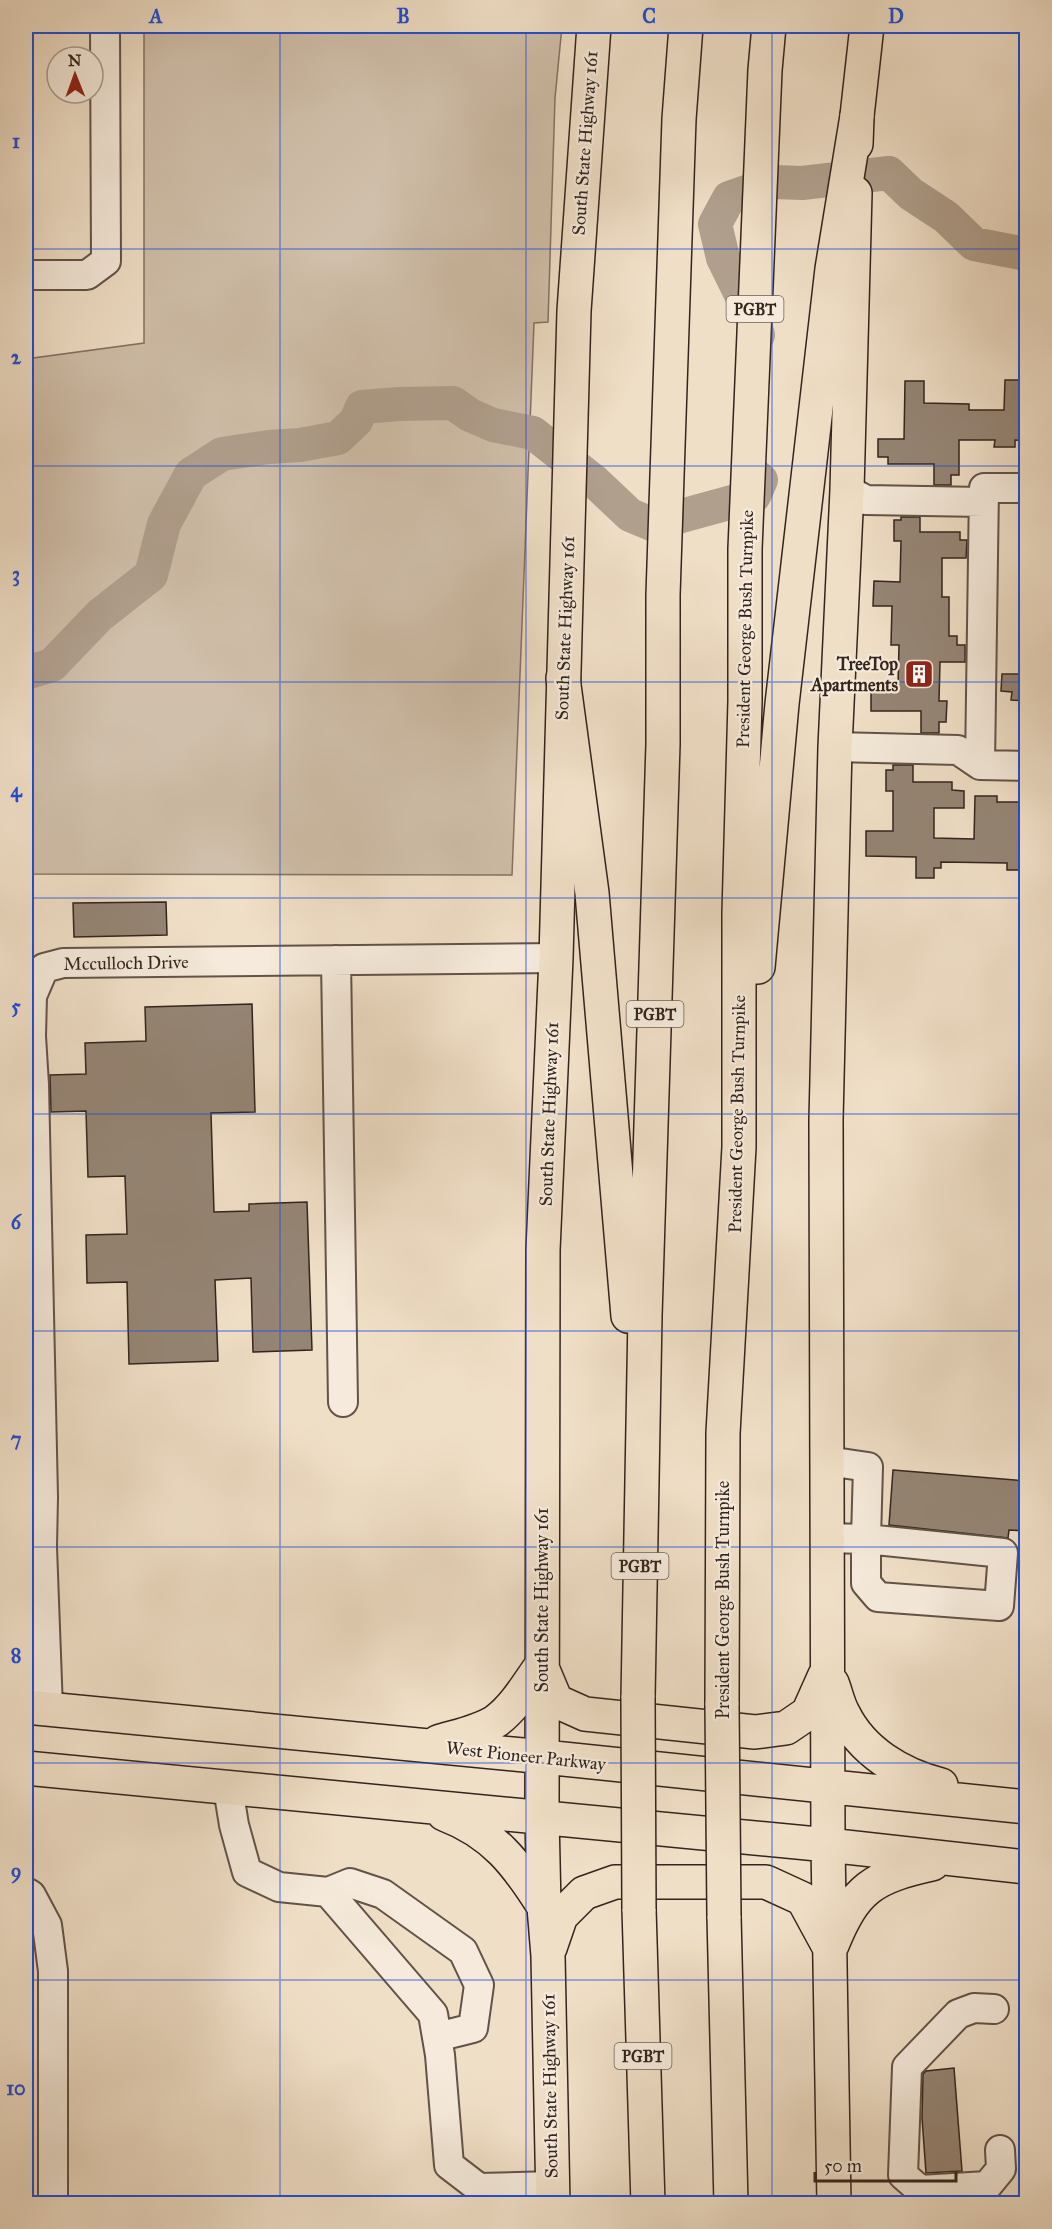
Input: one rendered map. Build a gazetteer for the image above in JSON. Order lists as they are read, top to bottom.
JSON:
{
  "streets": {
    "main road": [
      "South State Highway 161",
      "PGBT",
      "President George Bush Turnpike",
      "West Pioneer Parkway"
    ],
    "lane": ["Mcculloch Drive"]
  },
  "crossings": [
    ["South State Highway 161", "Mcculloch Drive"],
    ["South State Highway 161", "West Pioneer Parkway"],
    ["Mcculloch Drive", "West Pioneer Parkway"]
  ],
  "places": {
    "building": ["TreeTop Apartments"]
  },
  "scale_bar": "50 m",
  "north": "top",
  "grid": {
    "columns": [
      "A",
      "B",
      "C",
      "D"
    ],
    "rows": [
      "1",
      "2",
      "3",
      "4",
      "5",
      "6",
      "7",
      "8",
      "9",
      "10"
    ]
  }
}
